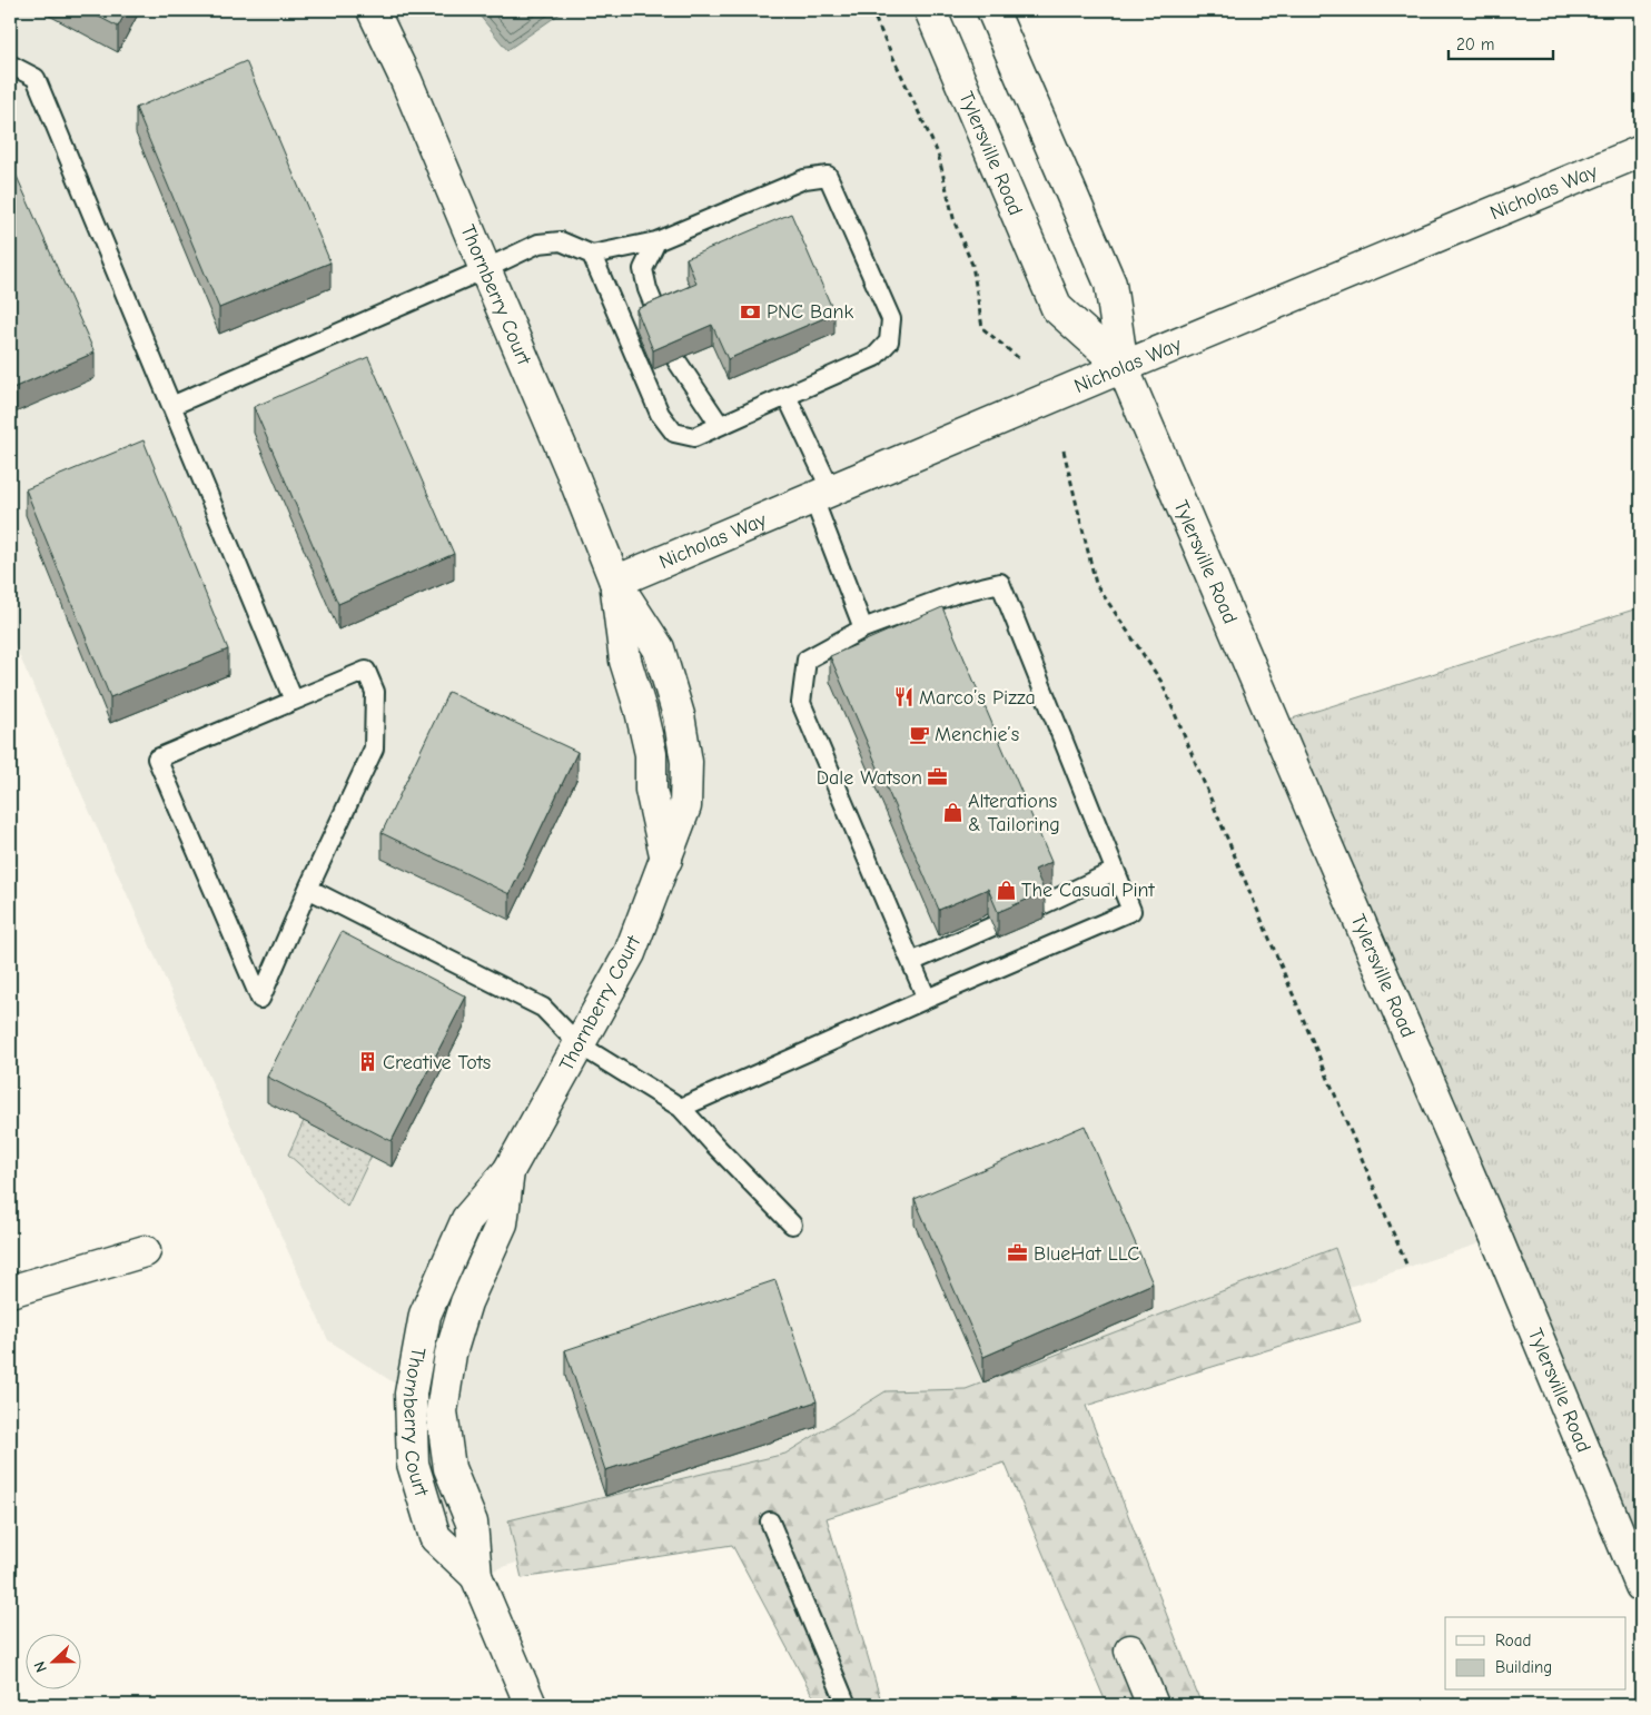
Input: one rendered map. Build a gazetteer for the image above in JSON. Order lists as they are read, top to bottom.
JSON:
{
  "streets": {
    "street": ["Tylersville Road", "Nicholas Way", "Thornberry Court"]
  },
  "crossings": [
    ["Tylersville Road", "Nicholas Way"],
    ["Nicholas Way", "Thornberry Court"]
  ],
  "places": {
    "bank": ["PNC Bank"],
    "restaurant": ["Marco’s Pizza"],
    "cafe": ["Menchie’s"],
    "office": ["Dale Watson", "BlueHat LLC"],
    "shop": ["Alterations & Tailoring", "The Casual Pint"],
    "building": ["Creative Tots"]
  },
  "legend": ["Road", "Building"],
  "scale_bar": "20 m",
  "north": "left"
}
